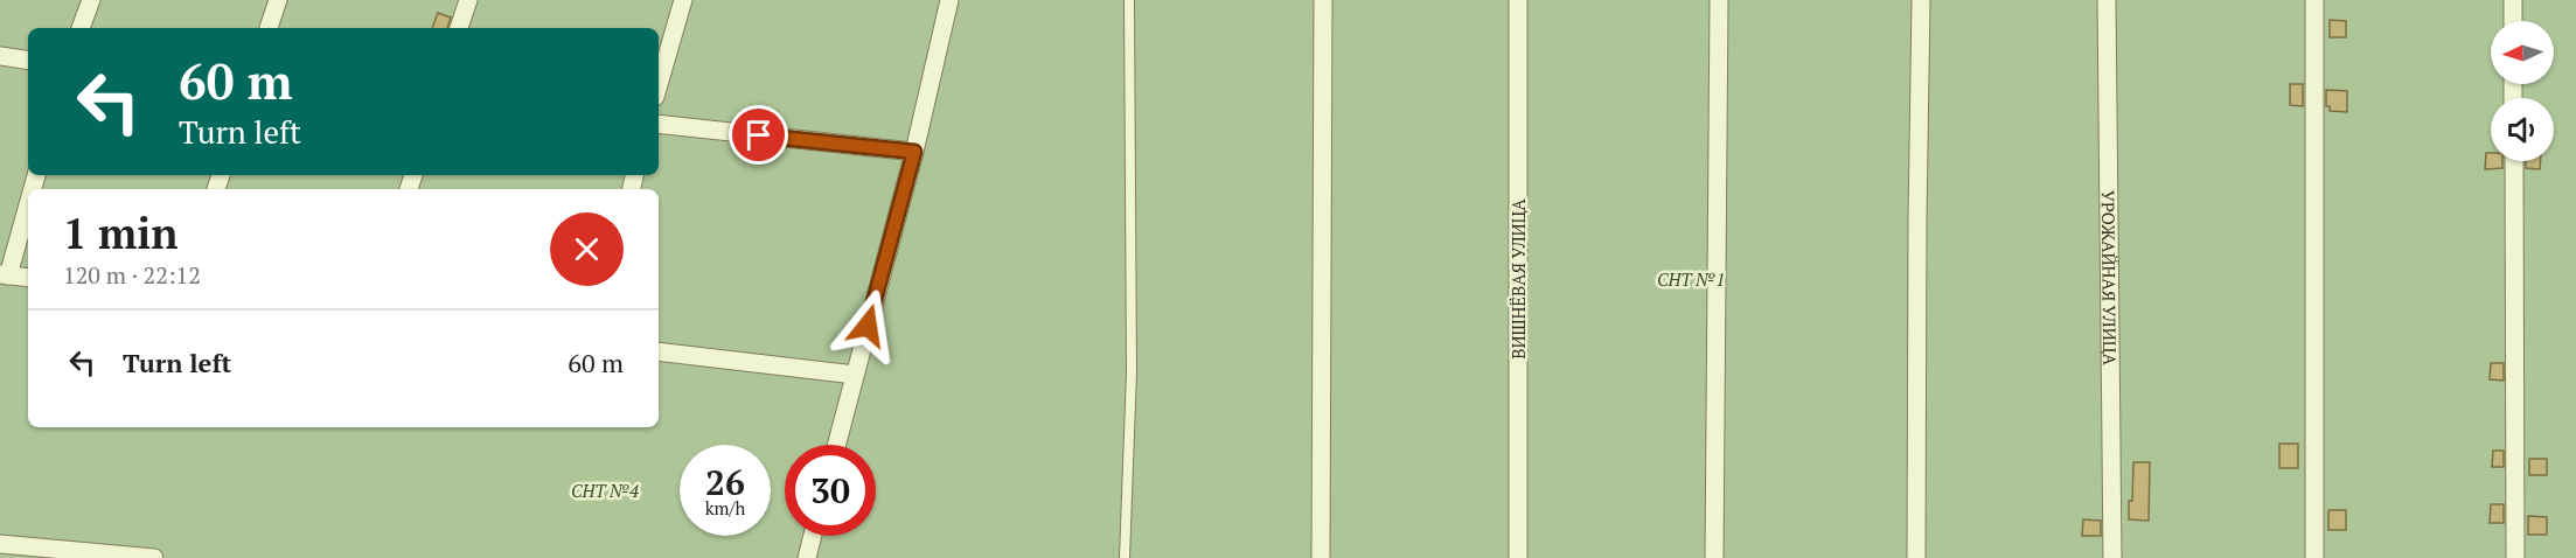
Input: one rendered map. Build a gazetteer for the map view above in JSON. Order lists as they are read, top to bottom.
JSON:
{
  "streets": {
    "street": ["ВИШНЁВАЯ УЛИЦА", "УРОЖАЙНАЯ УЛИЦА"]
  },
  "parks": ["СНТ №1", "СНТ №4"],
  "north": "left",
  "page": {
    "turn": ["60 m", "Turn left"],
    "heading": ["1 min", "120 m · 22:12"],
    "list": [
      {
        "name": "Turn left",
        "value": "60 m"
      }
    ],
    "speed": "26 km/h",
    "limit": "30"
  }
}
